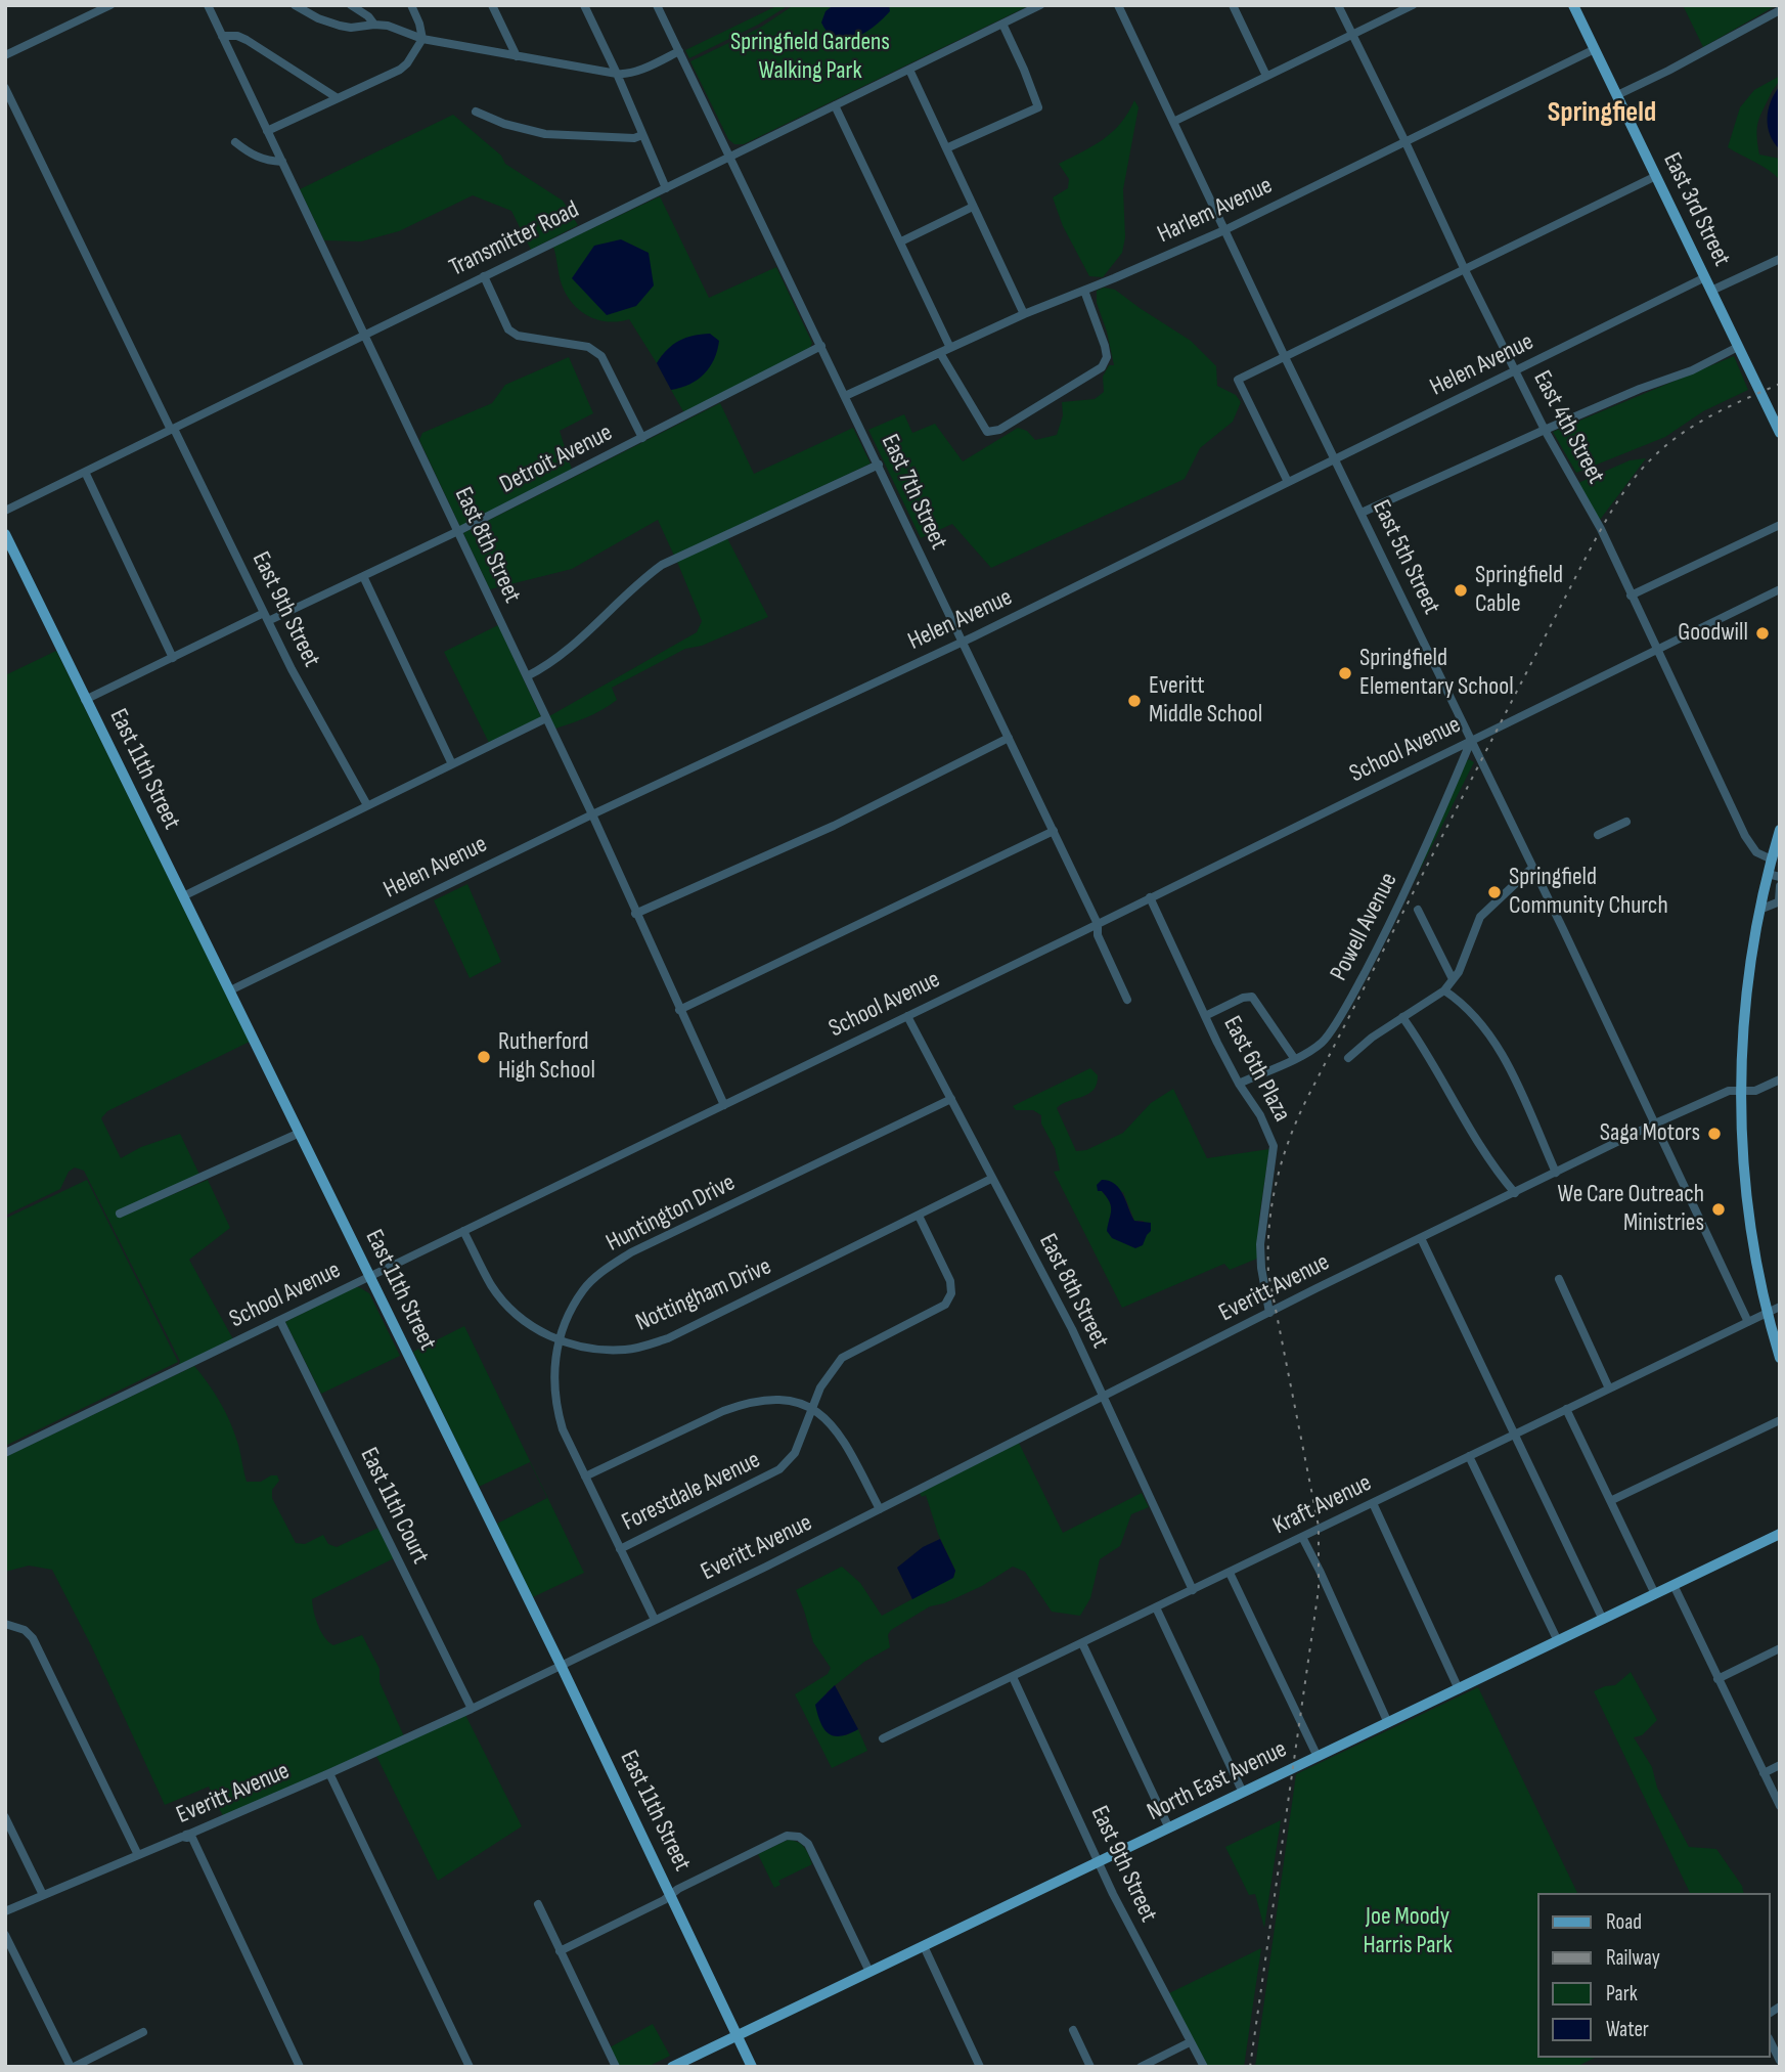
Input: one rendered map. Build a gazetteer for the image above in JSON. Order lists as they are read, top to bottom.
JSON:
{
  "streets": {
    "main road": ["East 3rd Street", "East 11th Street", "North East Avenue"],
    "street": [
      "Harlem Avenue",
      "Transmitter Road",
      "Helen Avenue",
      "East 4th Street",
      "Detroit Avenue",
      "East 7th Street",
      "East 8th Street",
      "East 5th Street",
      "East 9th Street",
      "School Avenue",
      "Powell Avenue",
      "East 6th Plaza",
      "Huntington Drive",
      "Everitt Avenue",
      "Nottingham Drive",
      "Forestdale Avenue",
      "Kraft Avenue",
      "East 11th Court"
    ]
  },
  "crossings": [
    ["East 3rd Street", "Harlem Avenue"],
    ["East 3rd Street", "Helen Avenue"],
    ["Harlem Avenue", "East 4th Street"],
    ["Harlem Avenue", "East 7th Street"],
    ["Harlem Avenue", "East 5th Street"],
    ["Transmitter Road", "East 7th Street"],
    ["Transmitter Road", "East 8th Street"],
    ["Transmitter Road", "East 9th Street"],
    ["Helen Avenue", "East 4th Street"],
    ["Helen Avenue", "East 7th Street"],
    ["Helen Avenue", "East 8th Street"],
    ["Helen Avenue", "East 5th Street"],
    ["Helen Avenue", "East 11th Street"],
    ["East 4th Street", "School Avenue"],
    ["Detroit Avenue", "East 7th Street"],
    ["Detroit Avenue", "East 8th Street"],
    ["Detroit Avenue", "East 9th Street"],
    ["Detroit Avenue", "East 11th Street"],
    ["East 7th Street", "School Avenue"],
    ["East 8th Street", "School Avenue"],
    ["East 8th Street", "Huntington Drive"],
    ["East 8th Street", "Everitt Avenue"],
    ["East 8th Street", "Nottingham Drive"],
    ["East 8th Street", "Kraft Avenue"],
    ["East 5th Street", "School Avenue"],
    ["East 5th Street", "Powell Avenue"],
    ["East 5th Street", "Everitt Avenue"],
    ["East 5th Street", "Kraft Avenue"],
    ["East 9th Street", "Kraft Avenue"],
    ["East 9th Street", "North East Avenue"],
    ["School Avenue", "East 11th Street"],
    ["School Avenue", "Powell Avenue"],
    ["School Avenue", "East 6th Plaza"],
    ["School Avenue", "Nottingham Drive"],
    ["School Avenue", "East 11th Court"],
    ["East 11th Street", "Everitt Avenue"],
    ["East 11th Street", "North East Avenue"],
    ["Powell Avenue", "East 6th Plaza"],
    ["East 6th Plaza", "Everitt Avenue"],
    ["Huntington Drive", "Everitt Avenue"],
    ["Huntington Drive", "Nottingham Drive"],
    ["Huntington Drive", "Forestdale Avenue"],
    ["Everitt Avenue", "East 11th Court"],
    ["Nottingham Drive", "Forestdale Avenue"]
  ],
  "districts": ["Springfield"],
  "parks": ["Springfield Gardens Walking Park", "Joe Moody Harris Park"],
  "places": [
    "Springfield Cable",
    "Goodwill",
    "Springfield Elementary School",
    "Everitt Middle School",
    "Springfield Community Church",
    "Rutherford High School",
    "Saga Motors",
    "We Care Outreach Ministries"
  ],
  "legend": [
    "Road",
    "Railway",
    "Park",
    "Water"
  ]
}
